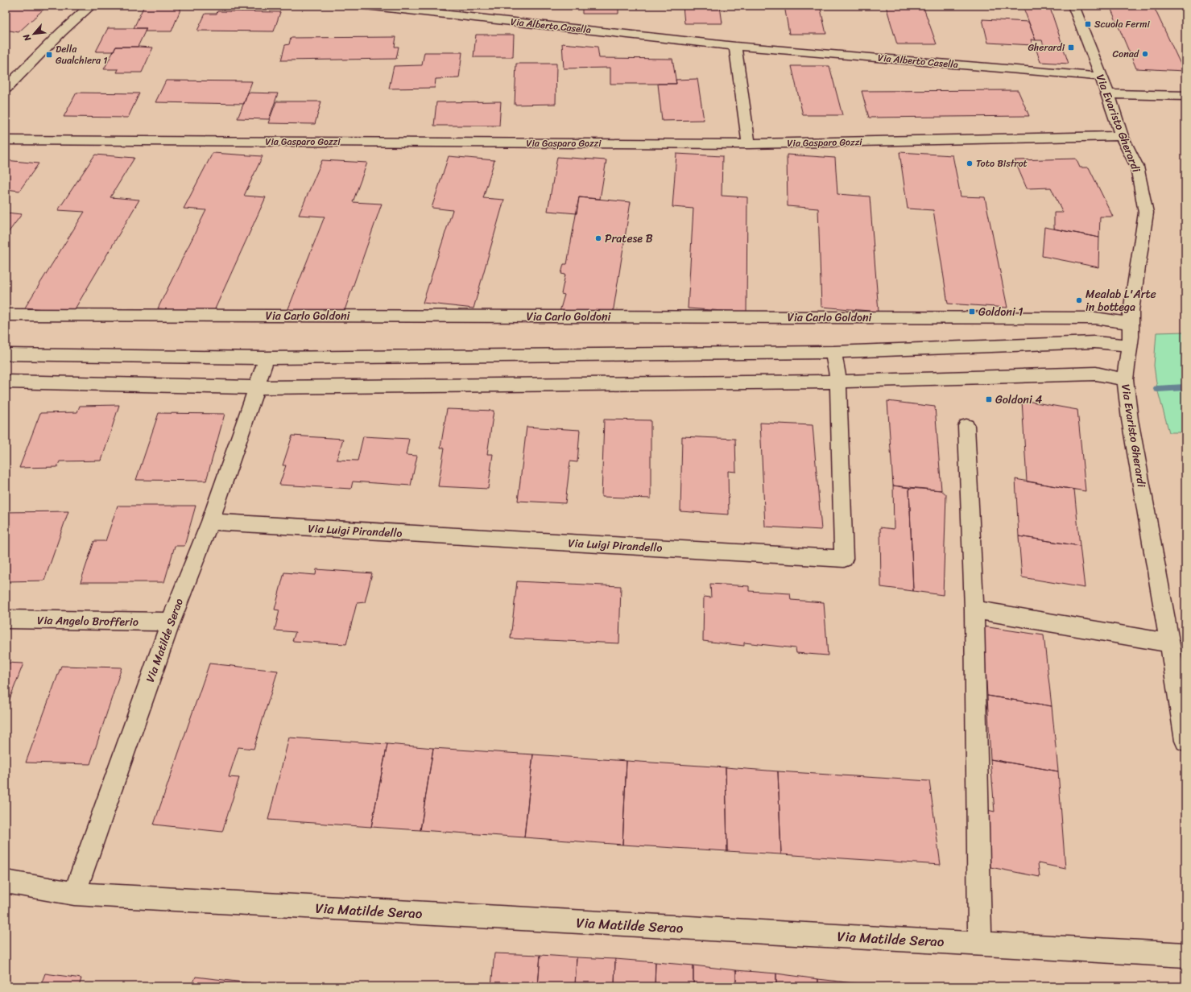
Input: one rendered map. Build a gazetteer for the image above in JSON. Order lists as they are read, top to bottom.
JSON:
{
  "streets": {
    "street": [
      "Via Alberto Casella",
      "Via Evaristo Gherardi",
      "Via Gasparo Gozzi",
      "Via Carlo Goldoni",
      "Via Luigi Pirandello",
      "Via Angelo Brofferio",
      "Via Matilde Serao"
    ]
  },
  "crossings": [
    ["Via Alberto Casella", "Via Evaristo Gherardi"],
    ["Via Evaristo Gherardi", "Via Gasparo Gozzi"],
    ["Via Evaristo Gherardi", "Via Carlo Goldoni"],
    ["Via Luigi Pirandello", "Via Matilde Serao"],
    ["Via Angelo Brofferio", "Via Matilde Serao"]
  ],
  "places": {
    "transit": [
      "Scuola Fermi",
      "Gherardi",
      "Della Gualchiera 1",
      "Goldoni 1",
      "Goldoni 4"
    ],
    "other": [
      "Conad",
      "Toto Bistrot",
      "Pratese B",
      "Mealab L'Arte in bottega"
    ]
  },
  "north": "bottom left"
}
